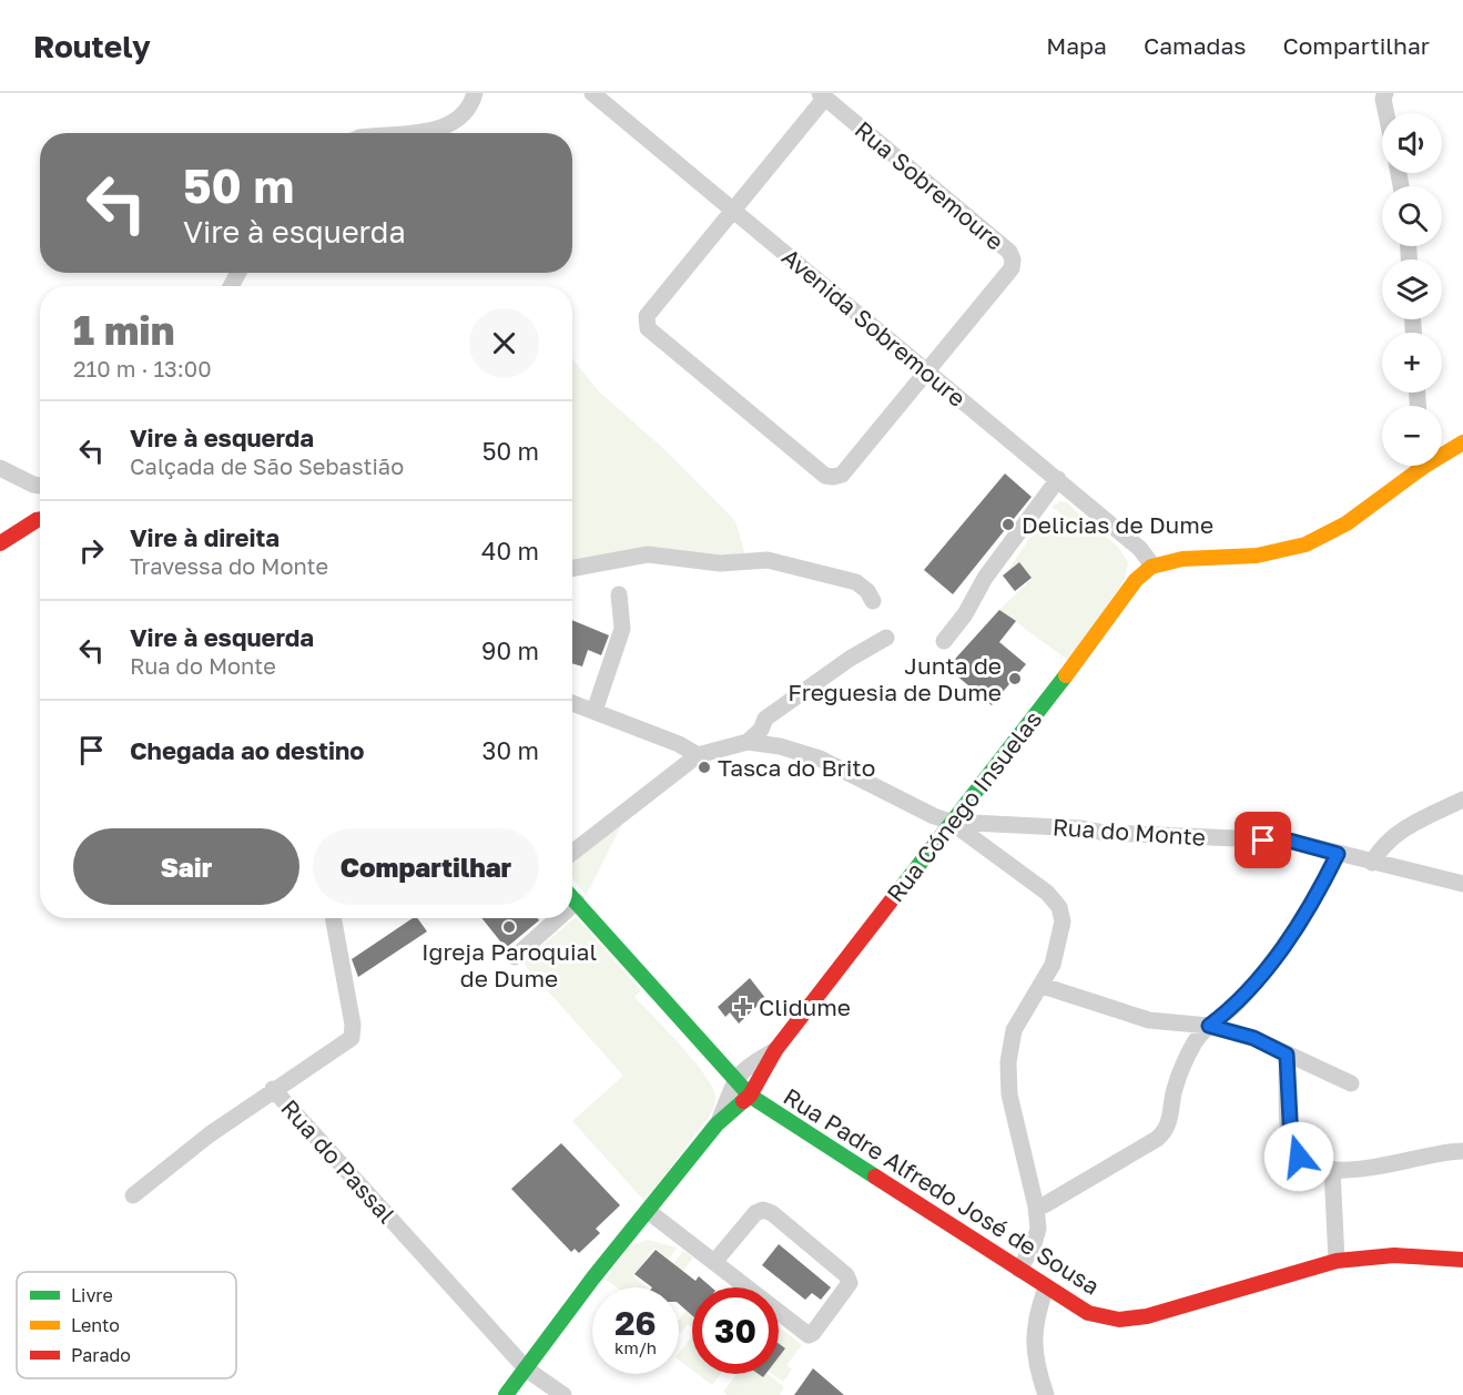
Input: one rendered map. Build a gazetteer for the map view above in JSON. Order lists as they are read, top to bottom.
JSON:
{
  "streets": {
    "street": [
      "Rua Sobremoure",
      "Avenida Sobremoure",
      "Rua Cónego Insuelas",
      "Rua do Monte",
      "Rua do Passal",
      "Rua Padre Alfredo José de Sousa"
    ]
  },
  "crossings": [
    ["Rua Sobremoure", "Avenida Sobremoure"],
    ["Avenida Sobremoure", "Rua Cónego Insuelas"],
    ["Rua Cónego Insuelas", "Rua do Monte"],
    ["Rua Cónego Insuelas", "Rua do Passal"],
    ["Rua Cónego Insuelas", "Rua Padre Alfredo José de Sousa"]
  ],
  "places": {
    "other": [
      "Delicias de Dume",
      "Junta de Freguesia de Dume",
      "Tasca do Brito",
      "Igreja Paroquial de Dume"
    ],
    "health": ["Clidume"]
  },
  "legend": ["Livre", "Lento", "Parado"],
  "page": {
    "header": "Routely",
    "nav": ["Mapa", "Camadas", "Compartilhar"],
    "map_buttons": ["+", "−"],
    "turn": ["50 m", "Vire à esquerda"],
    "heading": ["1 min", "210 m · 13:00"],
    "list": [
      {
        "name": "Vire à esquerda",
        "note": "Calçada de São Sebastião",
        "value": "50 m"
      },
      {
        "name": "Vire à direita",
        "note": "Travessa do Monte",
        "value": "40 m"
      },
      {
        "name": "Vire à esquerda",
        "note": "Rua do Monte",
        "value": "90 m"
      },
      {
        "name": "Chegada ao destino",
        "value": "30 m"
      }
    ],
    "buttons": ["Sair", "Compartilhar"],
    "speed": "26 km/h",
    "limit": "30"
  }
}
